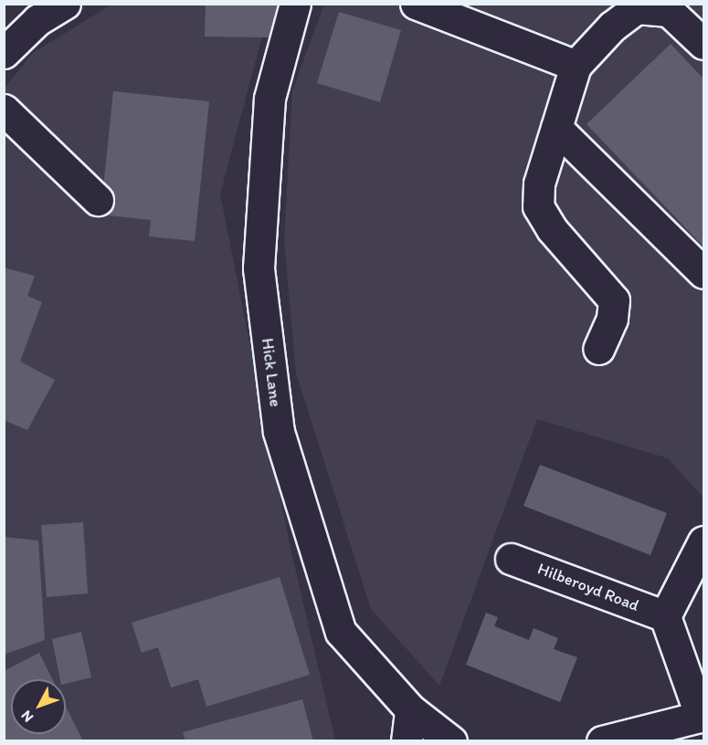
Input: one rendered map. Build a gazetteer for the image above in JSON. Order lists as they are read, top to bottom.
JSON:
{
  "streets": {
    "street": ["Hick Lane", "Hilberoyd Road"]
  },
  "north": "bottom left"
}
